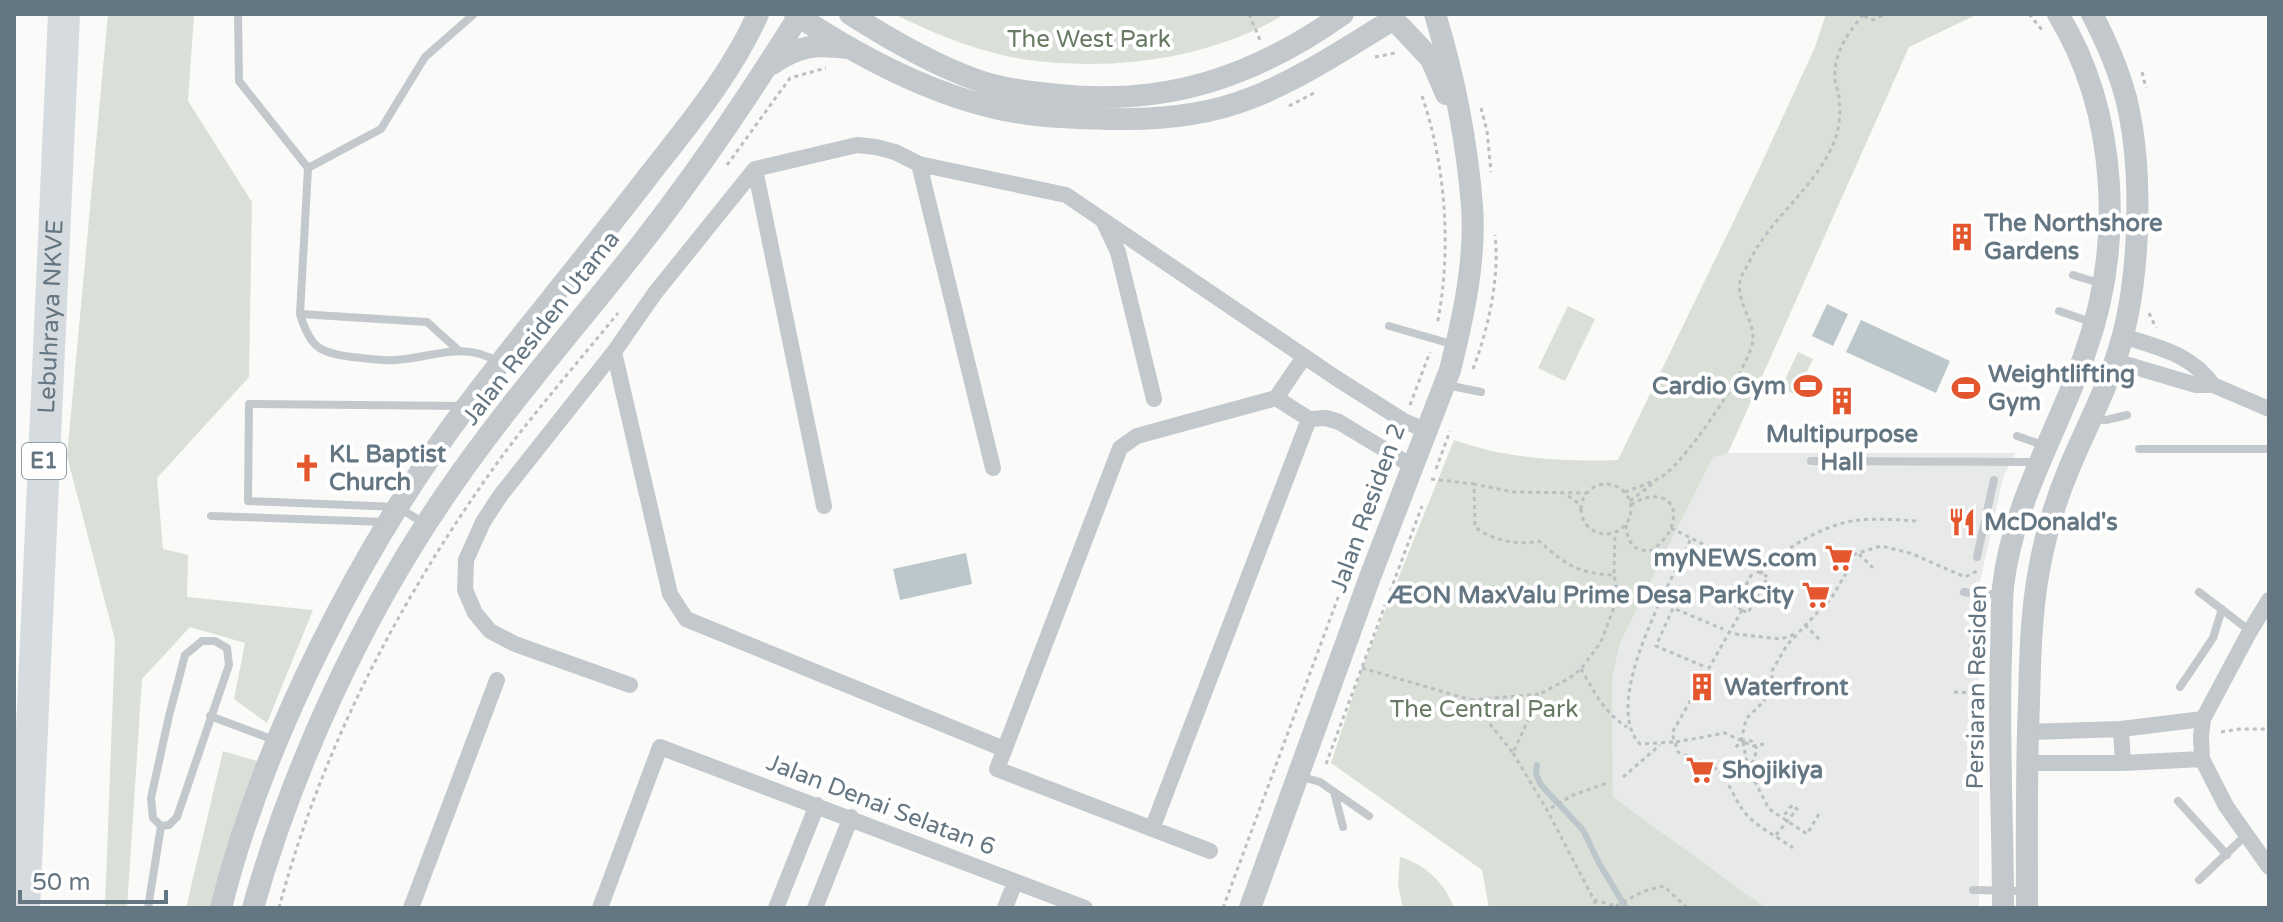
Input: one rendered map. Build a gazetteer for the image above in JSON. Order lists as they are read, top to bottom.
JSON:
{
  "streets": {
    "highway": ["Lebuhraya NKVE", "E1"],
    "street": [
      "Jalan Residen Utama",
      "Jalan Residen 2",
      "Persiaran Residen",
      "Jalan Denai Selatan 6"
    ]
  },
  "parks": ["The West Park", "The Central Park"],
  "places": {
    "building": ["The Northshore Gardens", "Multipurpose Hall", "Waterfront"],
    "sports": ["Cardio Gym", "Weightlifting Gym"],
    "church": ["KL Baptist Church"],
    "restaurant": ["McDonald's"],
    "supermarket": ["myNEWS.com", "ÆON MaxValu Prime Desa ParkCity", "Shojikiya"]
  },
  "scale_bar": "50 m"
}
